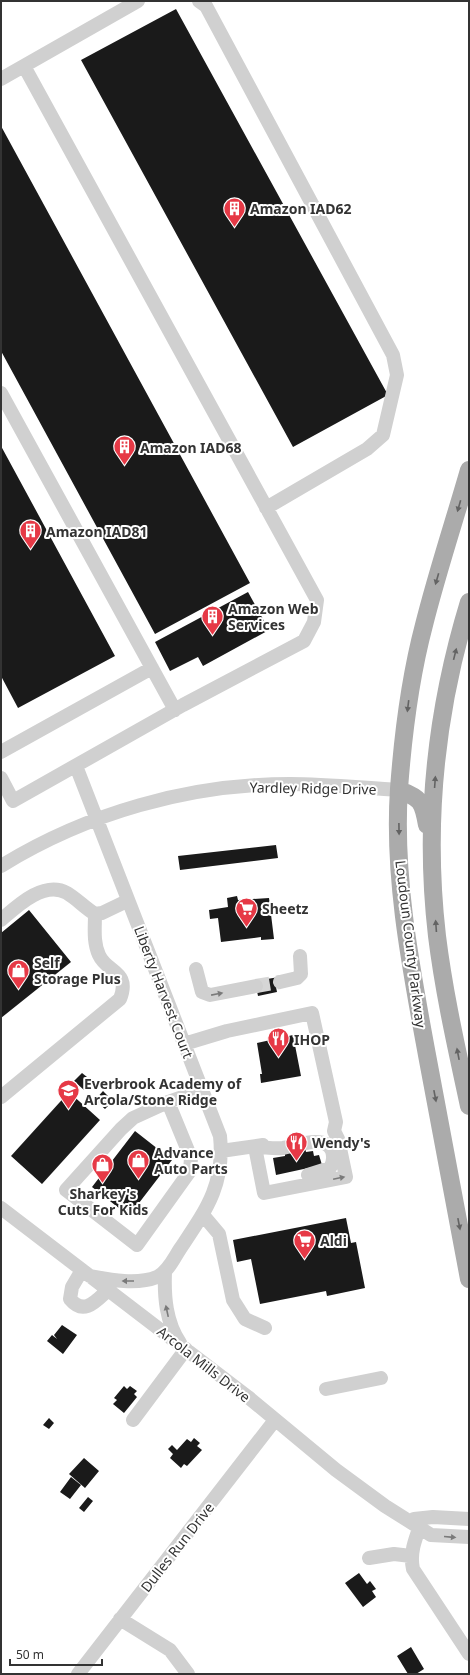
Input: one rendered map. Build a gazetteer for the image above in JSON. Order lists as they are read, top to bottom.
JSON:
{
  "streets": {
    "main road": ["Loudoun County Parkway"],
    "street": [
      "Yardley Ridge Drive",
      "Liberty Harvest Court",
      "Arcola Mills Drive",
      "Dulles Run Drive"
    ]
  },
  "crossings": [
    ["Yardley Ridge Drive", "Loudoun County Parkway"],
    ["Yardley Ridge Drive", "Liberty Harvest Court"],
    ["Arcola Mills Drive", "Dulles Run Drive"]
  ],
  "places": {
    "building": [
      "Amazon IAD62",
      "Amazon IAD68",
      "Amazon IAD81",
      "Amazon Web Services"
    ],
    "supermarket": ["Sheetz", "Aldi"],
    "shop": ["Self Storage Plus", "Advance Auto Parts", "Sharkey's Cuts For Kids"],
    "restaurant": ["IHOP", "Wendy's"],
    "school or university": ["Everbrook Academy of Arcola/Stone Ridge"]
  },
  "scale_bar": "50 m"
}
